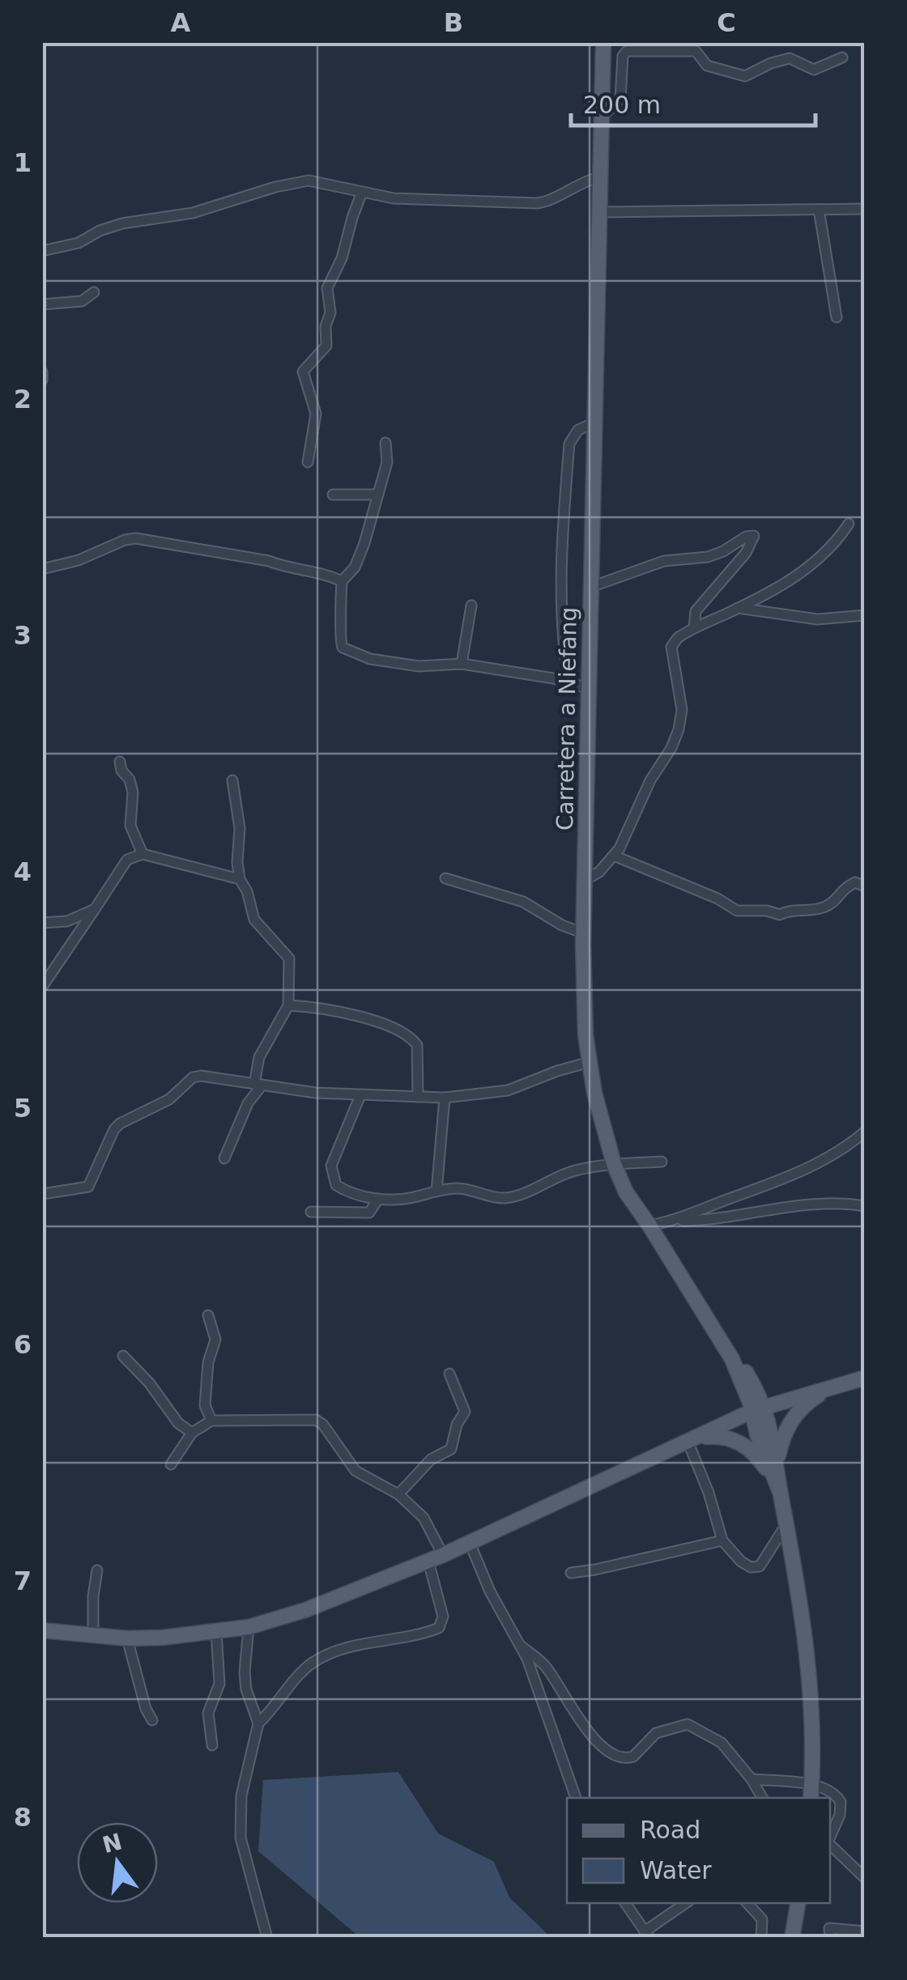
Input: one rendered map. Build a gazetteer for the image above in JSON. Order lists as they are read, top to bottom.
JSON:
{
  "streets": {
    "main road": ["Carretera a Niefang"]
  },
  "legend": ["Road", "Water"],
  "scale_bar": "200 m",
  "north": "top",
  "grid": {
    "columns": ["A", "B", "C"],
    "rows": [
      "1",
      "2",
      "3",
      "4",
      "5",
      "6",
      "7",
      "8"
    ]
  }
}
